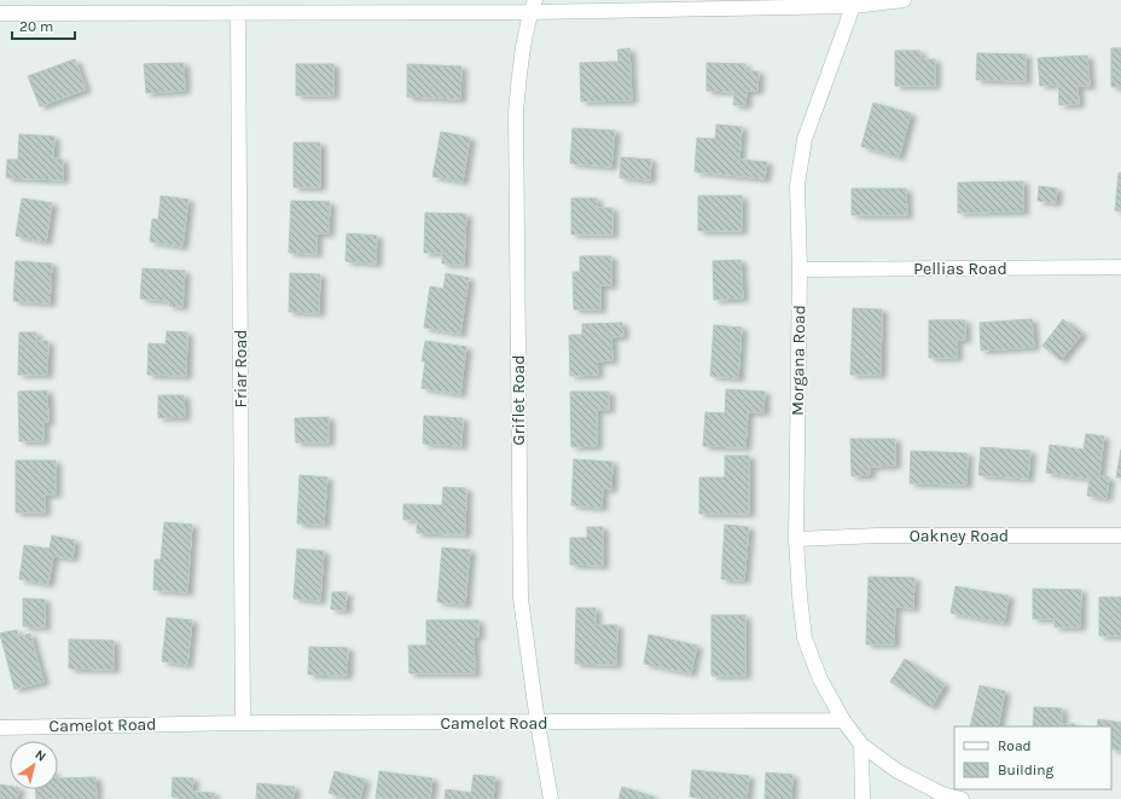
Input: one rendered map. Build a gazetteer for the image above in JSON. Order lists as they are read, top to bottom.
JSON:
{
  "streets": {
    "street": [
      "Pellias Road",
      "Morgana Road",
      "Friar Road",
      "Griflet Road",
      "Oakney Road",
      "Camelot Road"
    ]
  },
  "crossings": [
    ["Pellias Road", "Morgana Road"],
    ["Morgana Road", "Oakney Road"],
    ["Morgana Road", "Camelot Road"],
    ["Friar Road", "Camelot Road"],
    ["Griflet Road", "Camelot Road"]
  ],
  "legend": ["Road", "Building"],
  "scale_bar": "20 m",
  "north": "top right"
}
